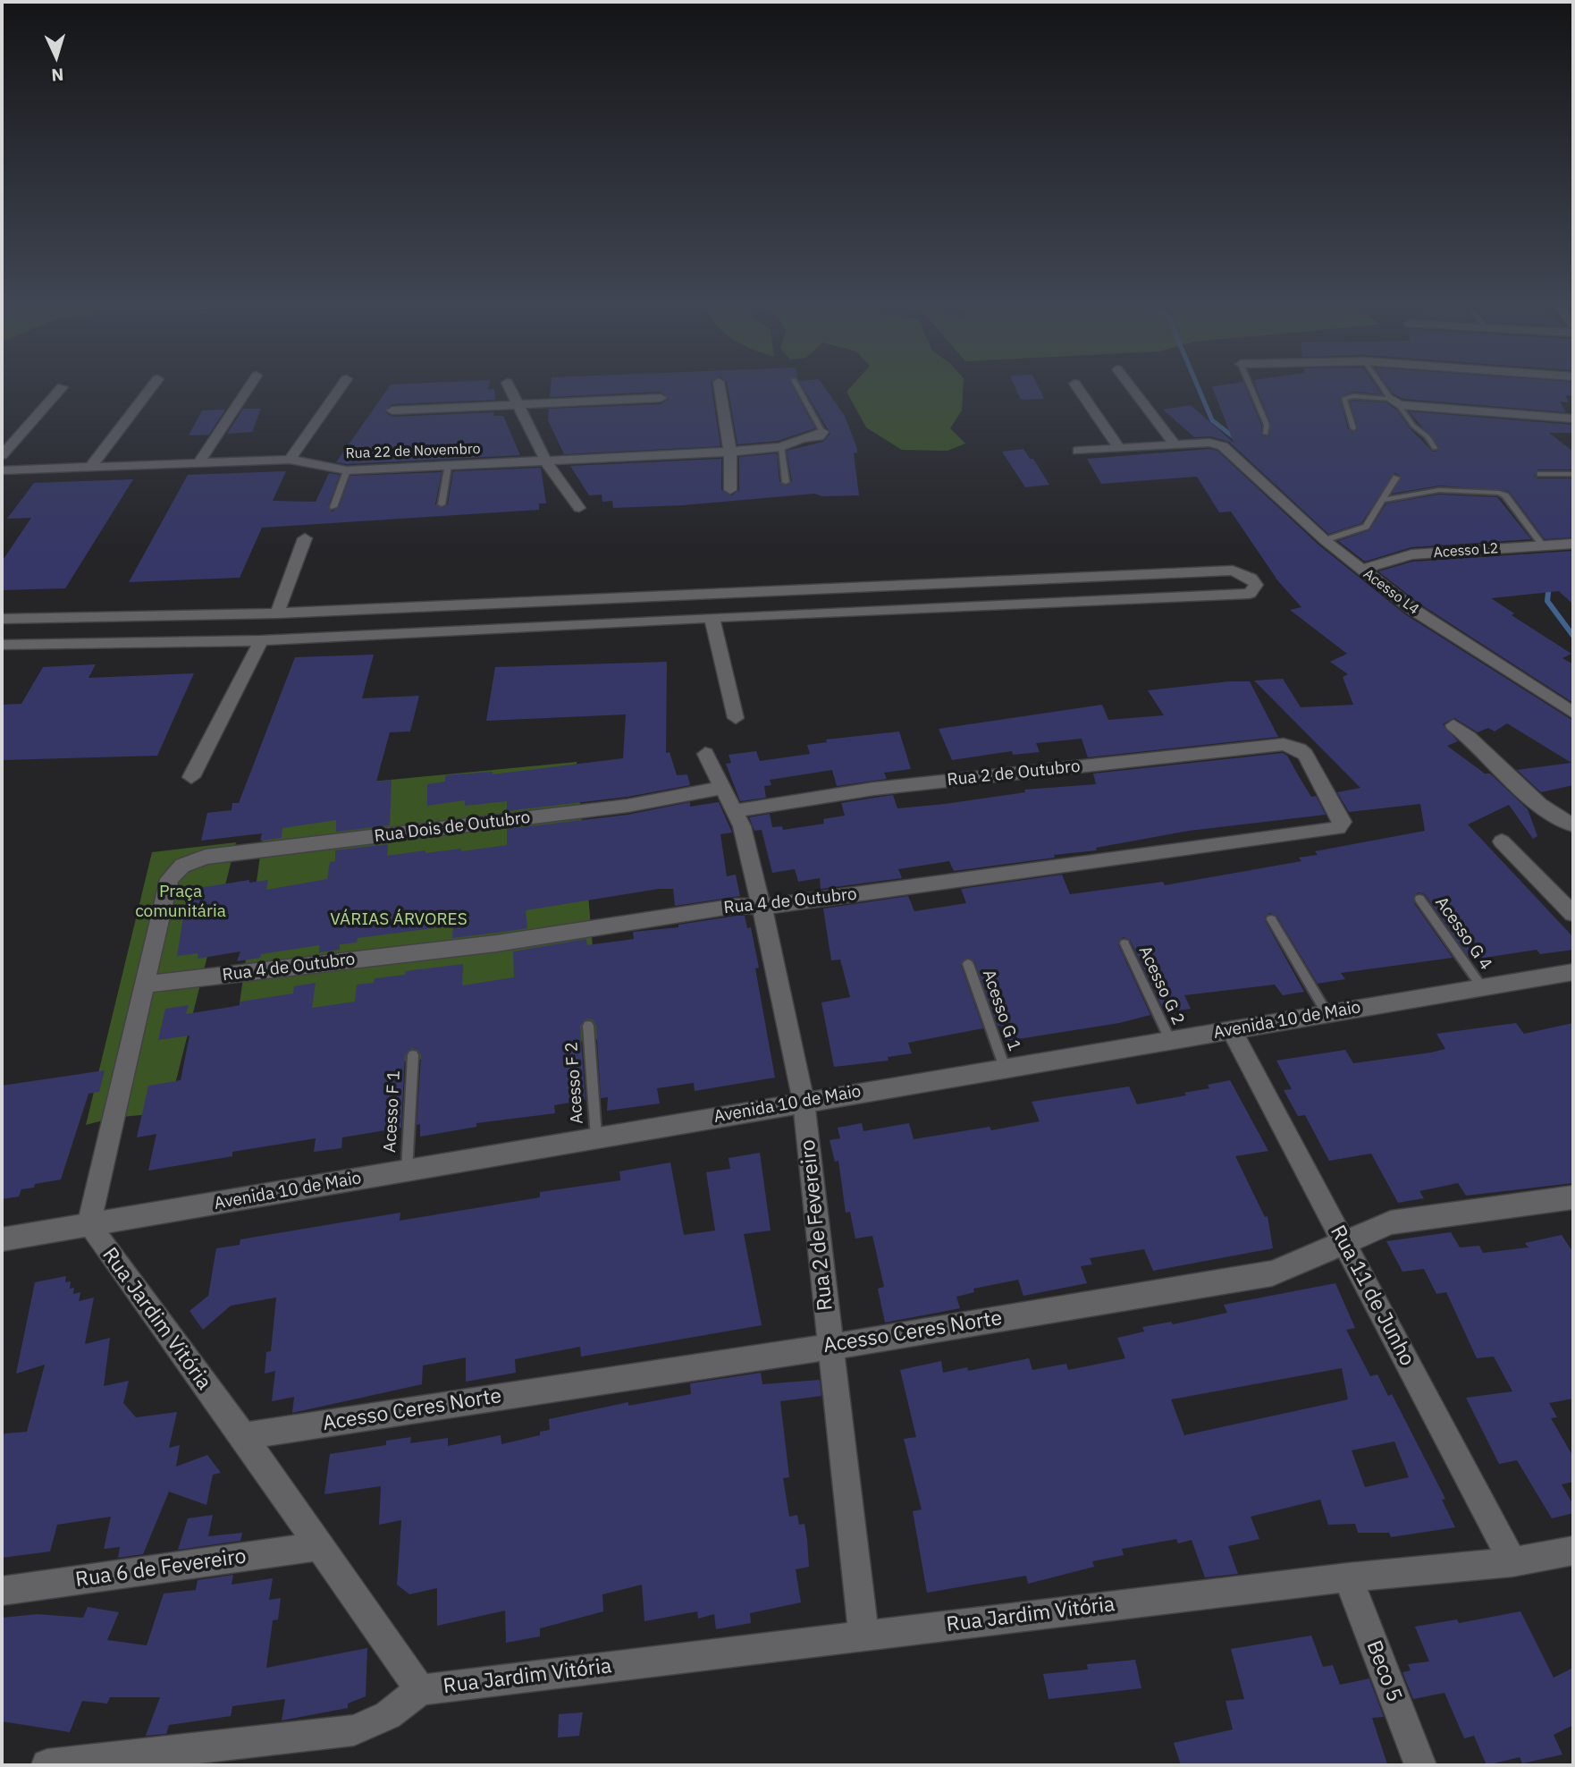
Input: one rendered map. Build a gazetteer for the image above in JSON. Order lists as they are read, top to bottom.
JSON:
{
  "streets": {
    "street": [
      "Rua 22 de Novembro",
      "Acesso L2",
      "Acesso L4",
      "Rua 2 de Outubro",
      "Rua Dois de Outubro",
      "Rua 4 de Outubro",
      "Avenida 10 de Maio",
      "Rua 2 de Fevereiro",
      "Rua 11 de Junho",
      "Rua Jardim Vitória",
      "Acesso Ceres Norte",
      "Rua 6 de Fevereiro",
      "Beco 5"
    ],
    "lane": [
      "Acesso G 4",
      "Acesso G 2",
      "Acesso G 1",
      "Acesso F 2",
      "Acesso F 1"
    ]
  },
  "crossings": [
    ["Acesso L2", "Acesso L4"],
    ["Rua 2 de Outubro", "Rua 4 de Outubro"],
    ["Rua 2 de Outubro", "Rua 2 de Fevereiro"],
    ["Rua Dois de Outubro", "Rua 4 de Outubro"],
    ["Rua Dois de Outubro", "Rua 2 de Fevereiro"],
    ["Rua 4 de Outubro", "Rua 2 de Fevereiro"],
    ["Acesso G 4", "Avenida 10 de Maio"],
    ["Acesso G 2", "Avenida 10 de Maio"],
    ["Acesso G 1", "Avenida 10 de Maio"],
    ["Avenida 10 de Maio", "Acesso F 2"],
    ["Avenida 10 de Maio", "Acesso F 1"],
    ["Avenida 10 de Maio", "Rua 2 de Fevereiro"],
    ["Avenida 10 de Maio", "Rua 11 de Junho"],
    ["Avenida 10 de Maio", "Rua Jardim Vitória"],
    ["Rua 2 de Fevereiro", "Rua Jardim Vitória"],
    ["Rua 2 de Fevereiro", "Acesso Ceres Norte"],
    ["Rua 11 de Junho", "Rua Jardim Vitória"],
    ["Rua 11 de Junho", "Acesso Ceres Norte"],
    ["Rua Jardim Vitória", "Acesso Ceres Norte"],
    ["Rua Jardim Vitória", "Rua 6 de Fevereiro"],
    ["Rua Jardim Vitória", "Beco 5"]
  ],
  "parks": ["Praça comunitária", "VÁRIAS ÁRVORES"],
  "north": "bottom"
}
